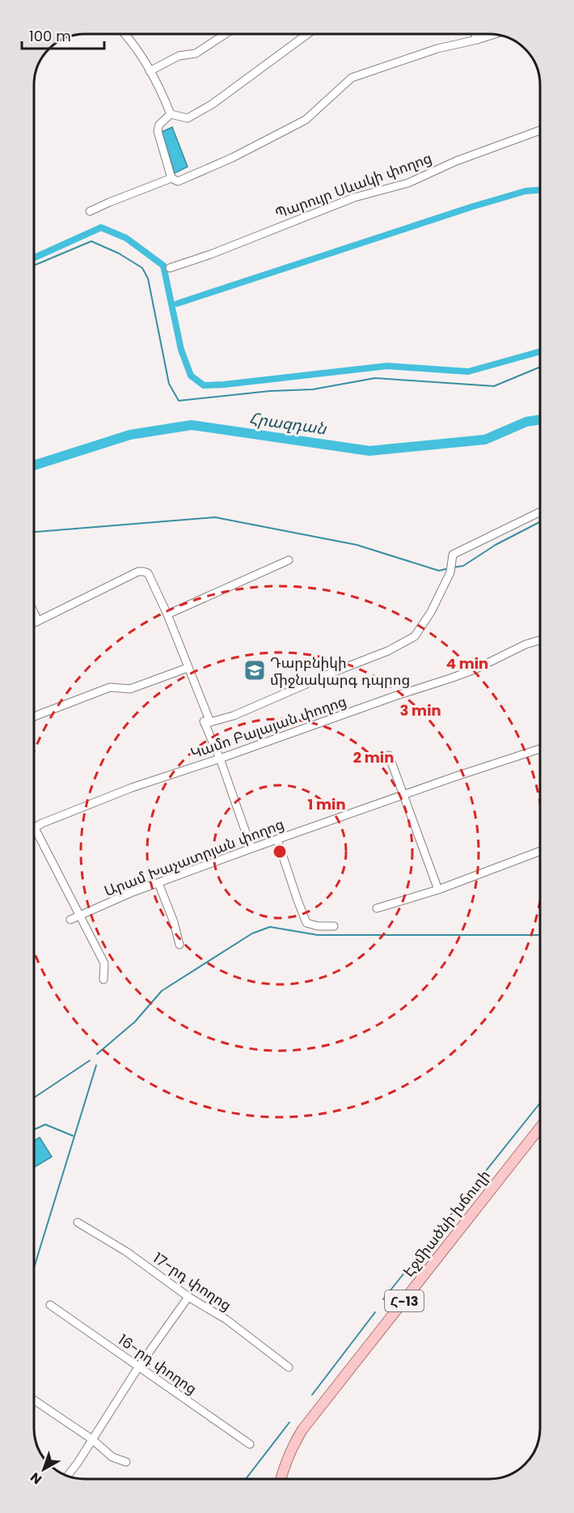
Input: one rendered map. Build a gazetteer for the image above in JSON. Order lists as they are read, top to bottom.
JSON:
{
  "streets": {
    "main road": ["Էջմիածնի խճուղի", "Հ-13"],
    "street": [
      "Պարույր Սևակի փողոց",
      "Կամո Բալայան փողոց",
      "Արամ Խաչատրյան փողոց",
      "17-րդ փողոց",
      "16-րդ փողոց"
    ]
  },
  "water": ["Հրազդան"],
  "places": {
    "school or university": ["Դարբնիկի միջնակարգ դպրոց"]
  },
  "scale_bar": "100 m",
  "north": "bottom left",
  "rings": [
    "4 min",
    "3 min",
    "2 min",
    "1 min"
  ]
}
